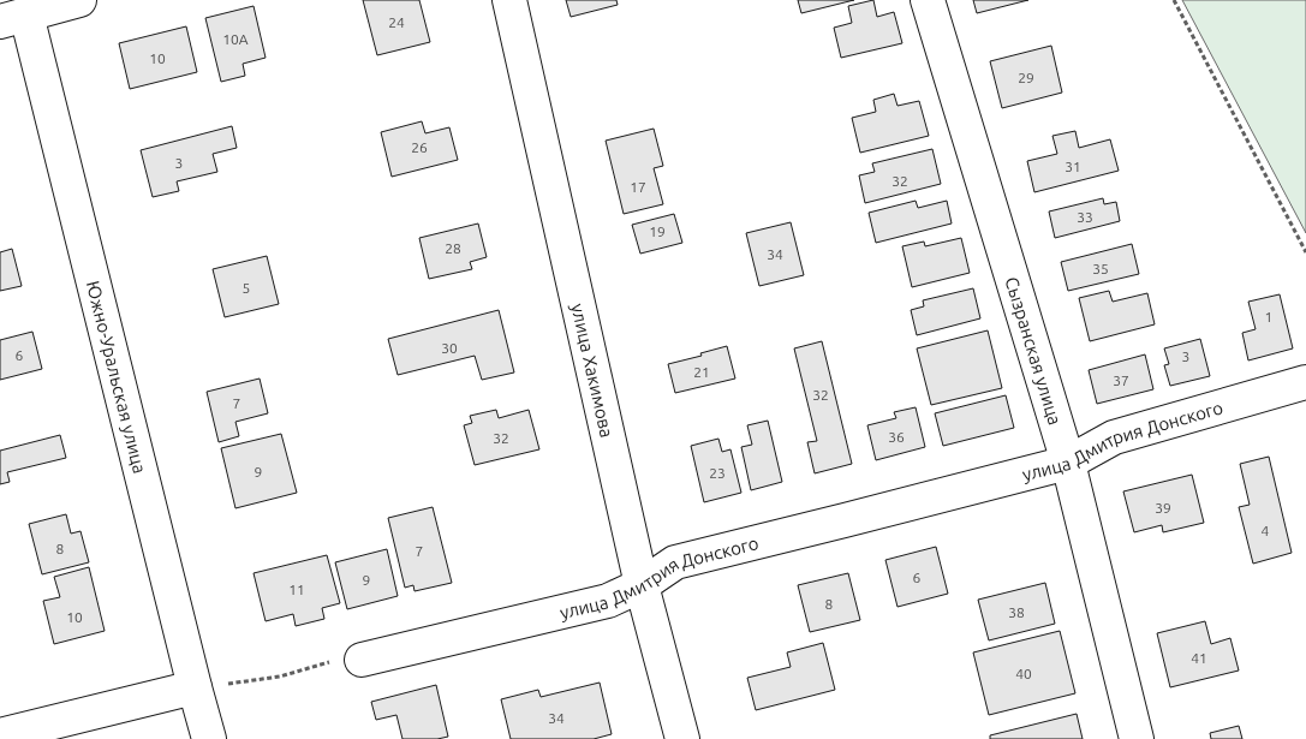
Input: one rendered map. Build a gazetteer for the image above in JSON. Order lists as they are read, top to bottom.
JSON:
{
  "streets": {
    "street": [
      "Сызранская улица",
      "улица Хакимова",
      "Южно-Уральская улица",
      "улица Дмитрия Донского"
    ]
  },
  "crossings": [
    ["Сызранская улица", "улица Дмитрия Донского"],
    ["улица Хакимова", "улица Дмитрия Донского"]
  ],
  "house_numbers": [
    "24",
    "10А",
    "10",
    "29",
    "26",
    "3",
    "31",
    "32",
    "17",
    "33",
    "19",
    "28",
    "34",
    "35",
    "5",
    "1",
    "30",
    "6",
    "3",
    "21",
    "37",
    "32",
    "7",
    "36",
    "32",
    "9",
    "23",
    "39",
    "4",
    "8",
    "7",
    "6",
    "9",
    "11",
    "8",
    "38",
    "10",
    "41",
    "40",
    "34"
  ]
}
